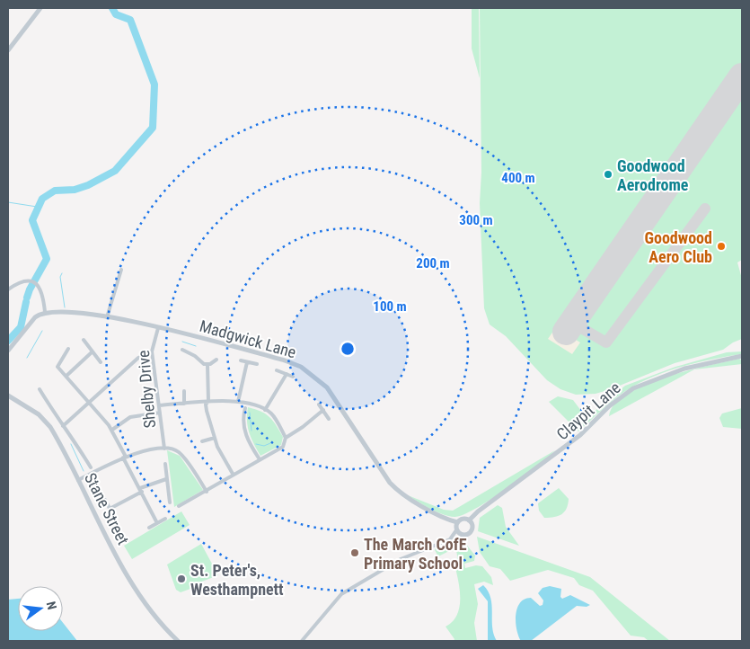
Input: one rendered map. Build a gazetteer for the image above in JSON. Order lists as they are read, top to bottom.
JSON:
{
  "streets": {
    "street": [
      "Madgwick Lane",
      "Shelby Drive",
      "Claypit Lane",
      "Stane Street"
    ]
  },
  "crossings": [
    ["Madgwick Lane", "Shelby Drive"],
    ["Madgwick Lane", "Claypit Lane"]
  ],
  "places": [
    "Goodwood Aerodrome",
    "Goodwood Aero Club",
    "The March CofE Primary School",
    "St. Peter's, Westhampnett"
  ],
  "north": "right",
  "rings": [
    "400 m",
    "300 m",
    "200 m",
    "100 m"
  ]
}
